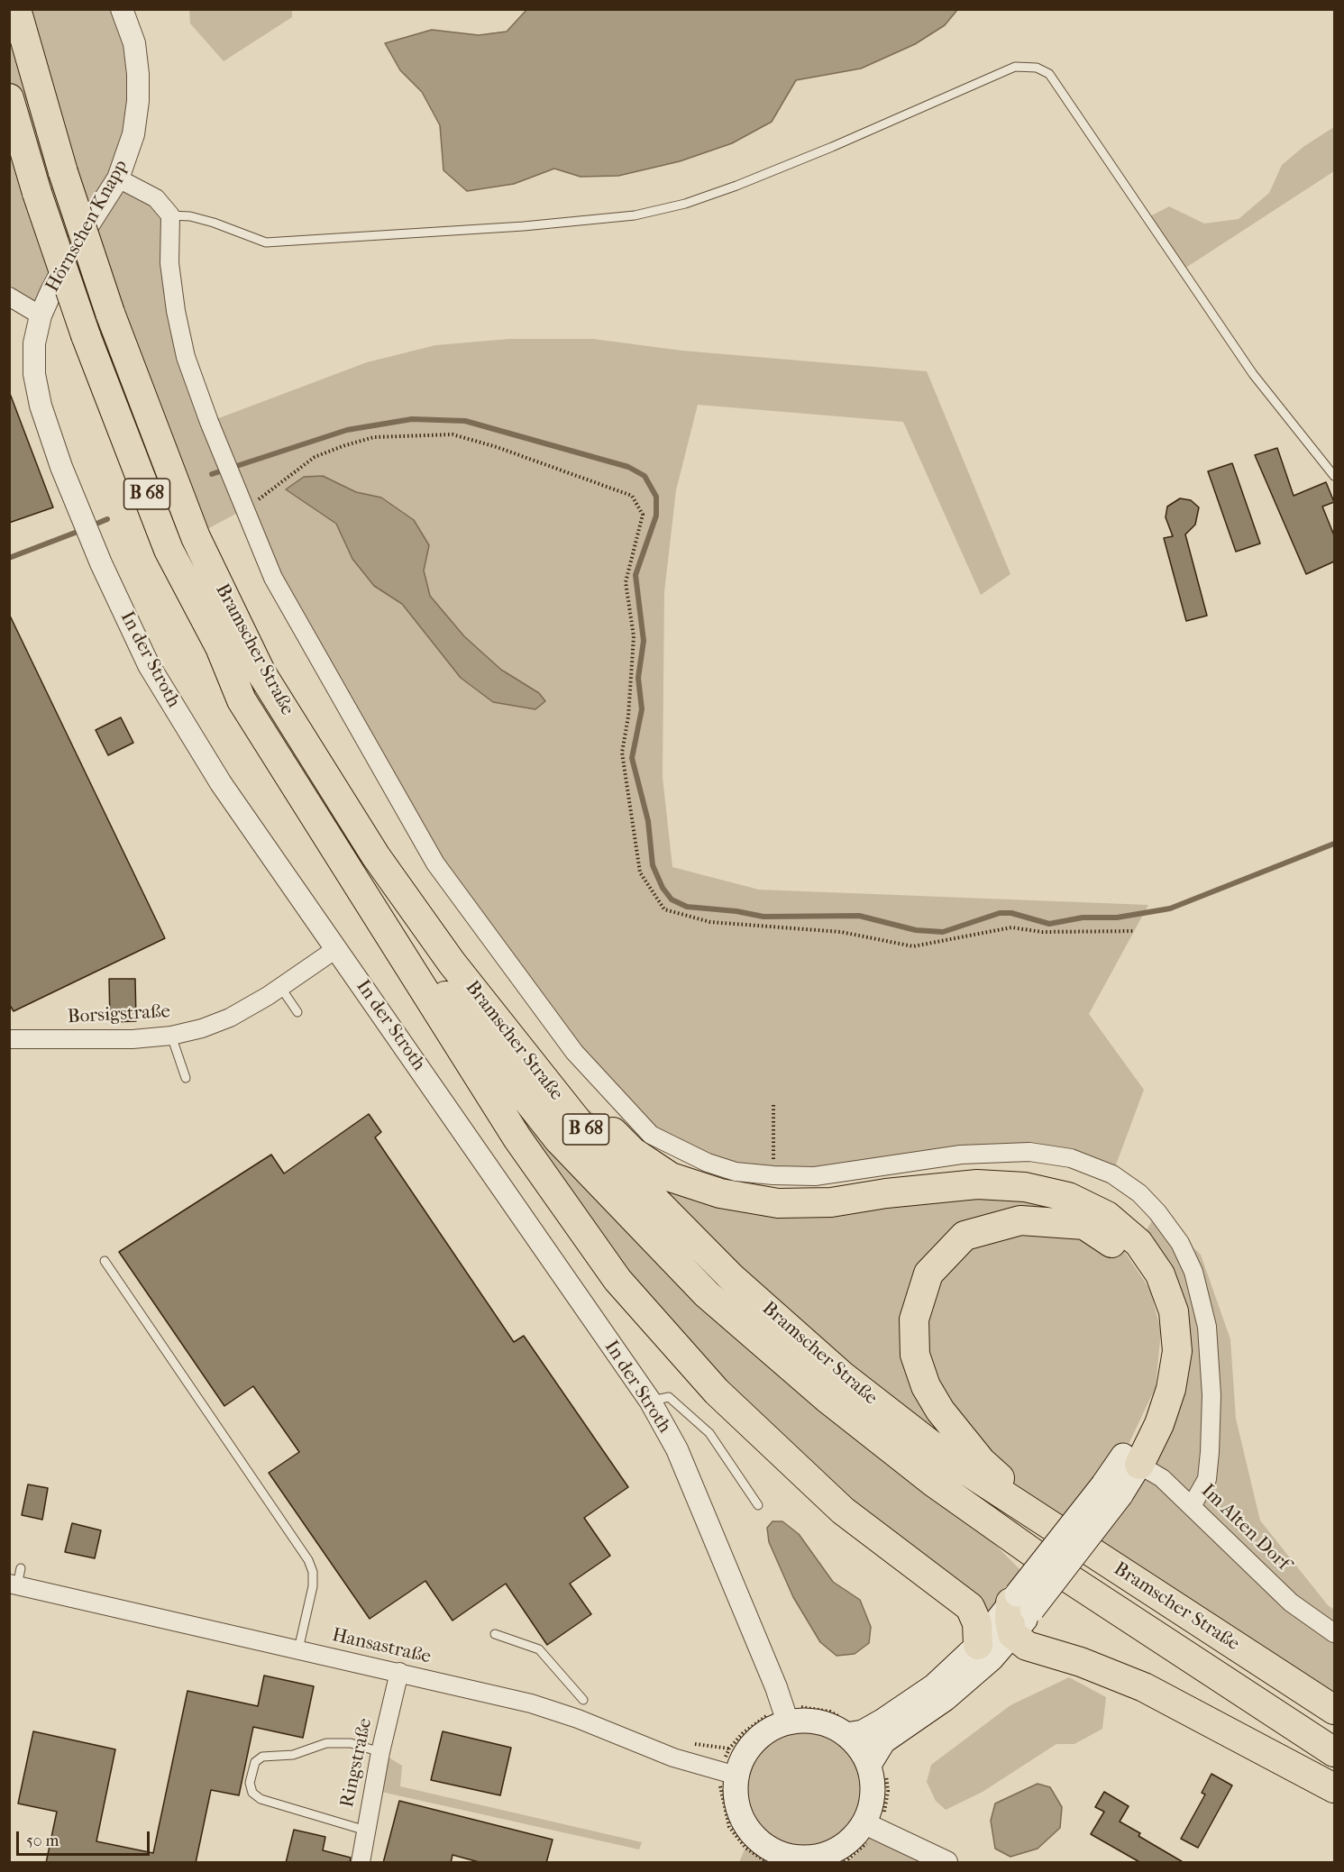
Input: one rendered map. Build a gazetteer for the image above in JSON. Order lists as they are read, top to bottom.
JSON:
{
  "streets": {
    "highway": ["B 68", "Bramscher Straße"],
    "street": [
      "Hörnschen Knapp",
      "In der Stroth",
      "Borsigstraße",
      "Im Alten Dorf",
      "Hansastraße",
      "Ringstraße"
    ]
  },
  "crossings": [
    ["Hörnschen Knapp", "In der Stroth"],
    ["In der Stroth", "Borsigstraße"],
    ["In der Stroth", "Hansastraße"],
    ["Hansastraße", "Ringstraße"]
  ],
  "scale_bar": "50 m"
}
